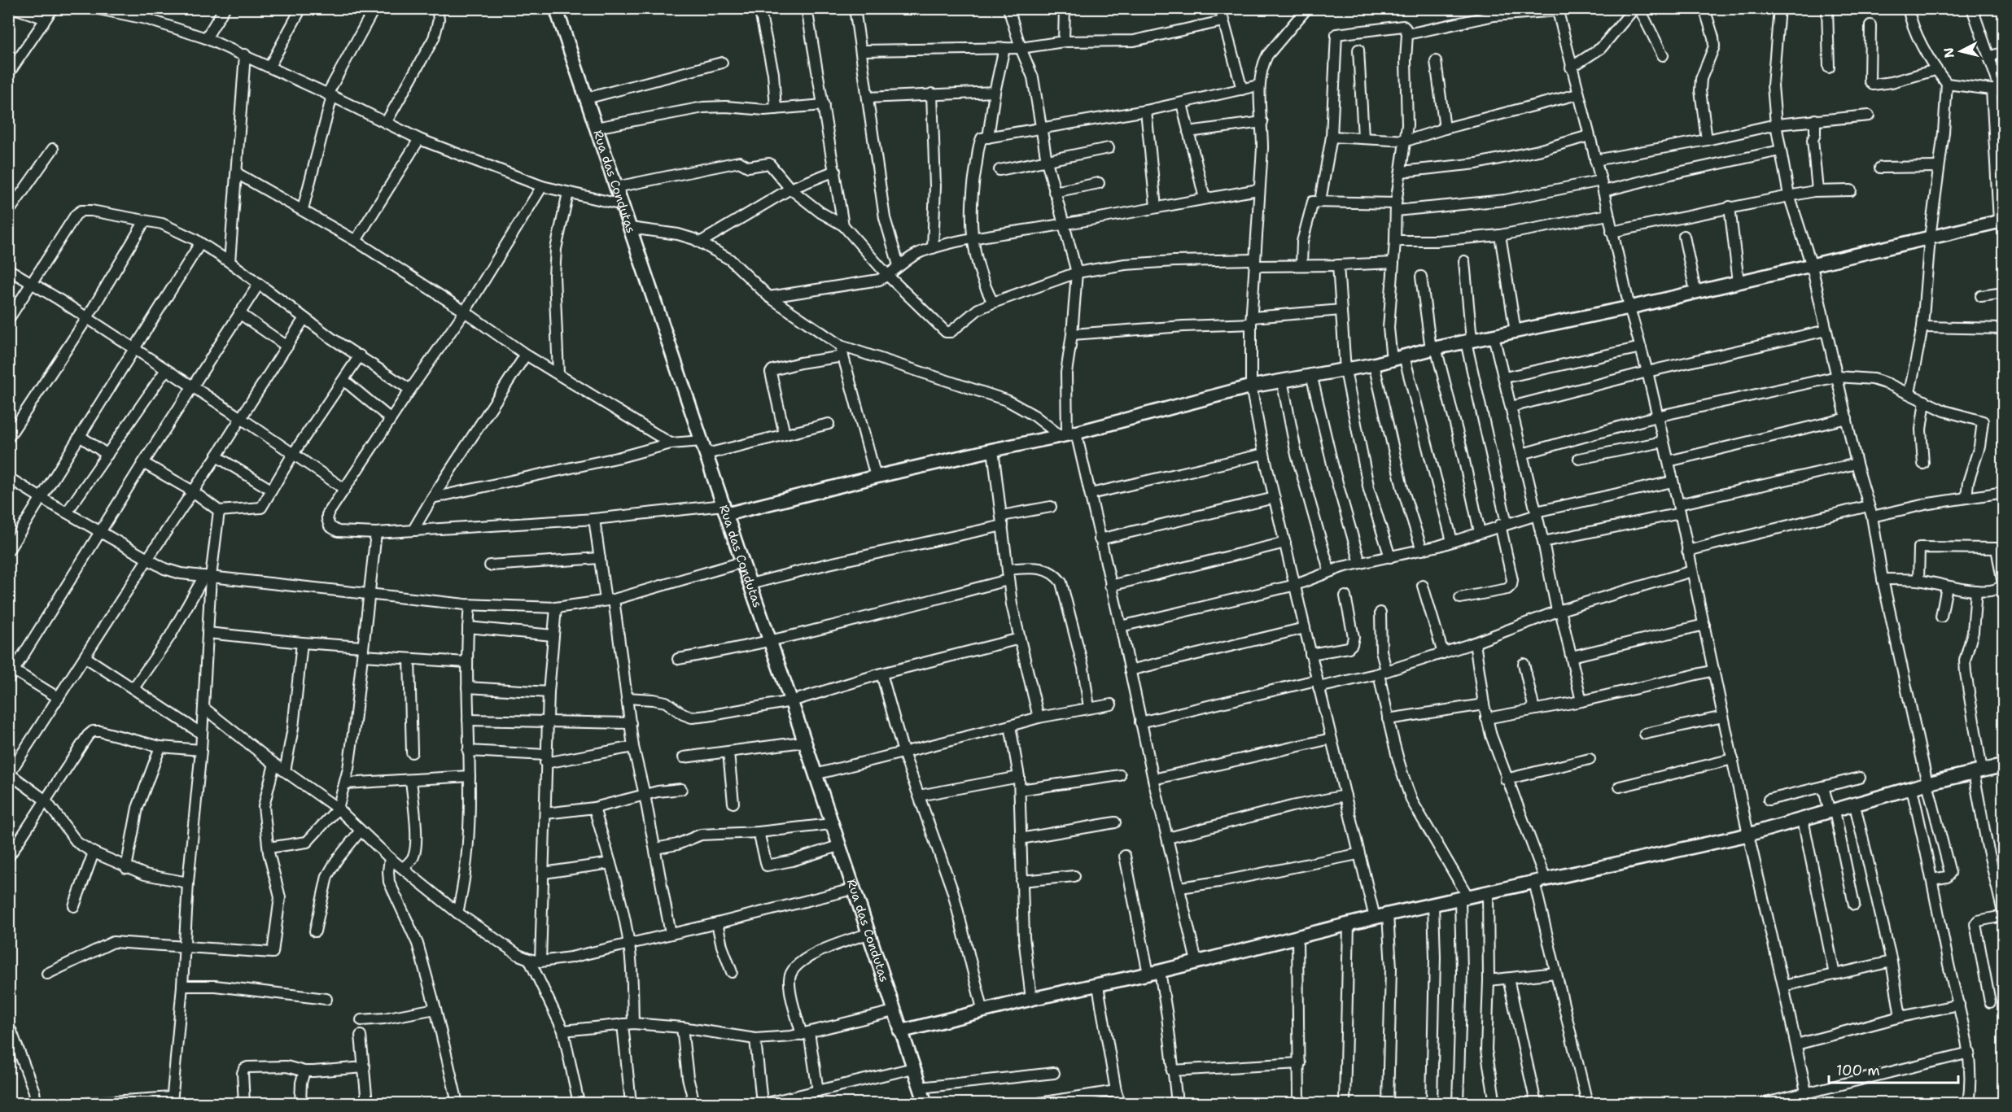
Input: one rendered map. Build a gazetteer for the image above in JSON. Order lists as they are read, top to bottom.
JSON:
{
  "streets": {
    "street": ["Rua das Condutas"]
  },
  "scale_bar": "100 m",
  "north": "left"
}
